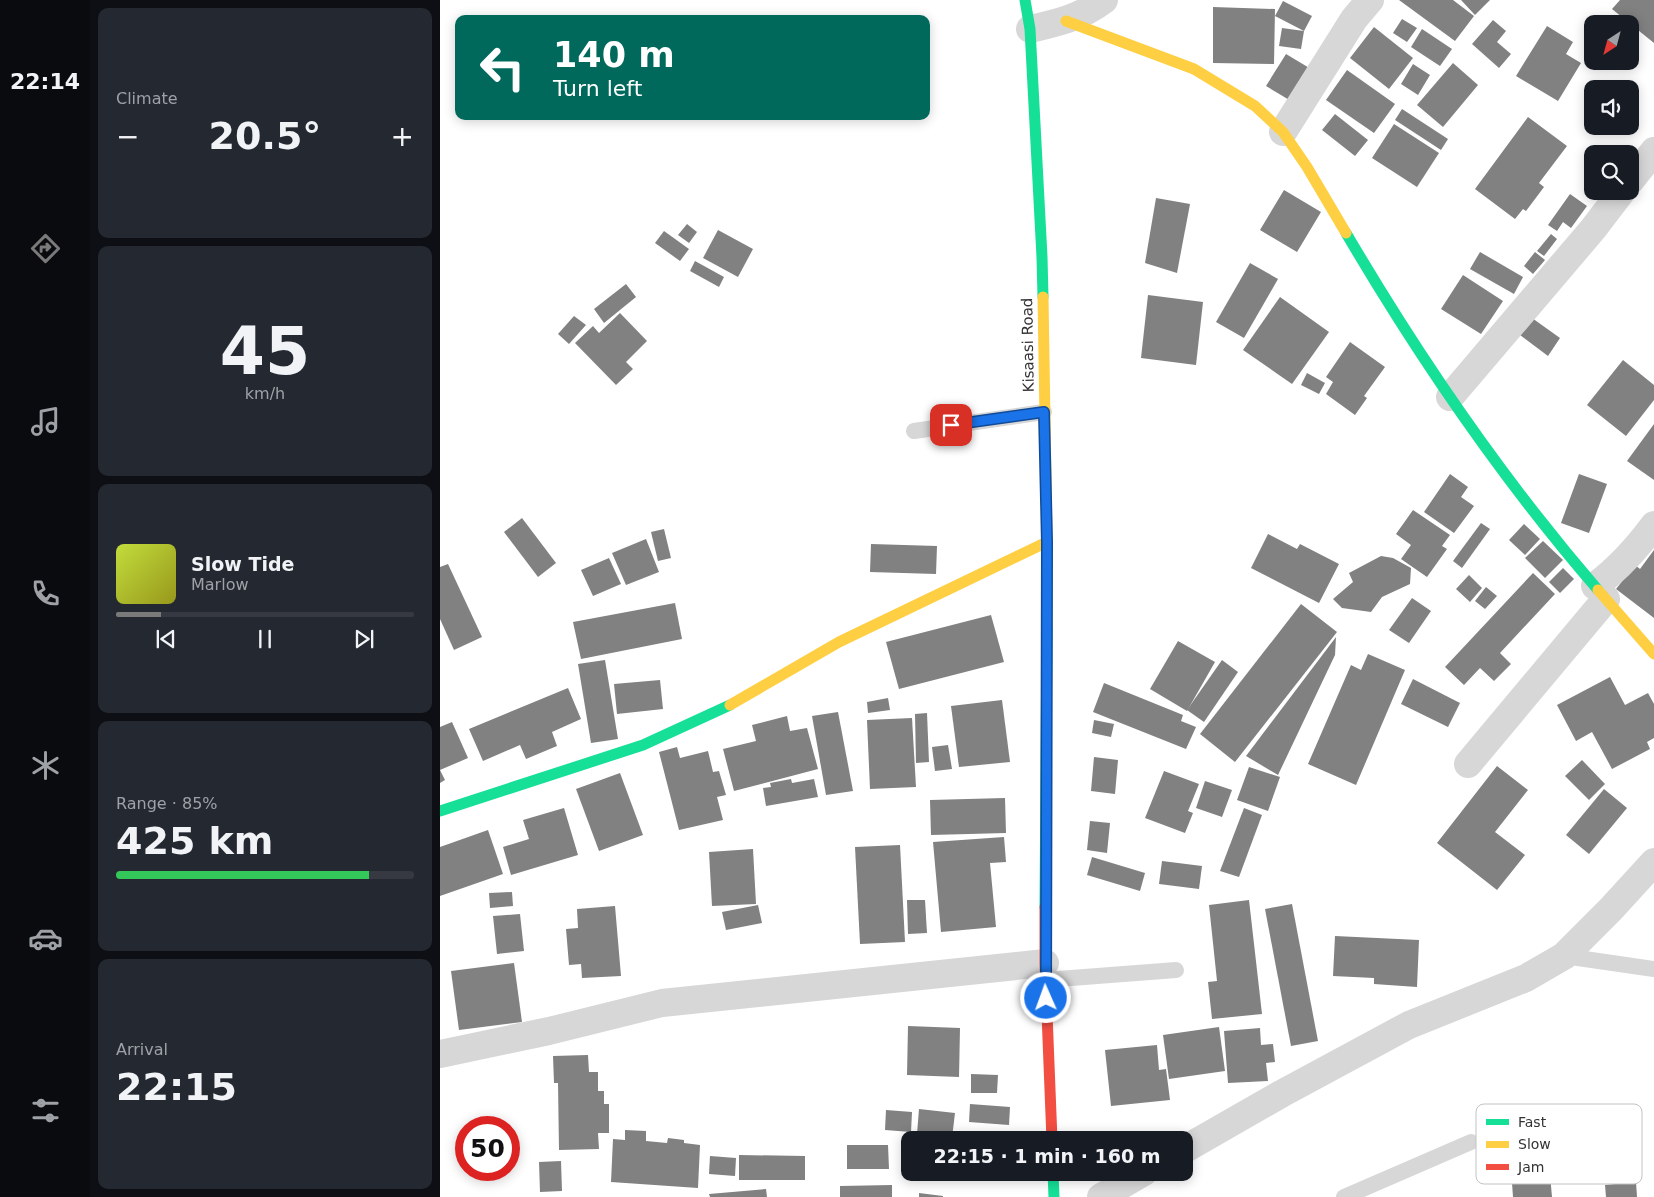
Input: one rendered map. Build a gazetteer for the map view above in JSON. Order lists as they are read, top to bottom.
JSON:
{
  "streets": {
    "street": ["Kisaasi Road"]
  },
  "legend": ["Fast", "Slow", "Jam"],
  "north": "bottom left",
  "page": {
    "tabs": "22:14",
    "tile": [
      "Climate",
      ["45", "km/h"],
      ["Range · 85%", "425 km"],
      ["Arrival", "22:15"]
    ],
    "turn": ["140 m", "Turn left"],
    "heat": ["−", "20.5°", "+"],
    "song": ["Slow Tide", "Marlow"],
    "limit": "50",
    "trip": "22:15 · 1 min · 160 m"
  }
}
